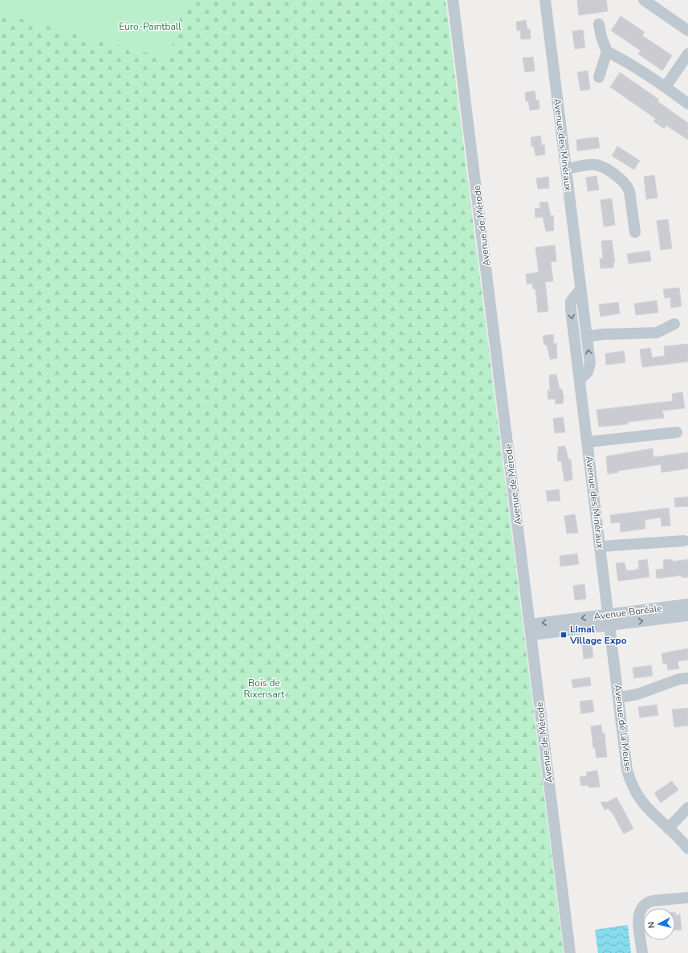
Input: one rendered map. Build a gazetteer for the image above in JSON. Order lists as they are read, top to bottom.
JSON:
{
  "streets": {
    "street": [
      "Avenue des Minéraux",
      "Avenue de Mérode",
      "Avenue Boréale",
      "Avenue de la Meuse"
    ]
  },
  "crossings": [
    ["Avenue des Minéraux", "Avenue Boréale"],
    ["Avenue des Minéraux", "Avenue de la Meuse"],
    ["Avenue de Mérode", "Avenue Boréale"],
    ["Avenue Boréale", "Avenue de la Meuse"]
  ],
  "parks": ["Euro-Paintball", "Bois de Rixensart"],
  "places": {
    "transit": ["Limal Village Expo"]
  },
  "north": "left"
}
